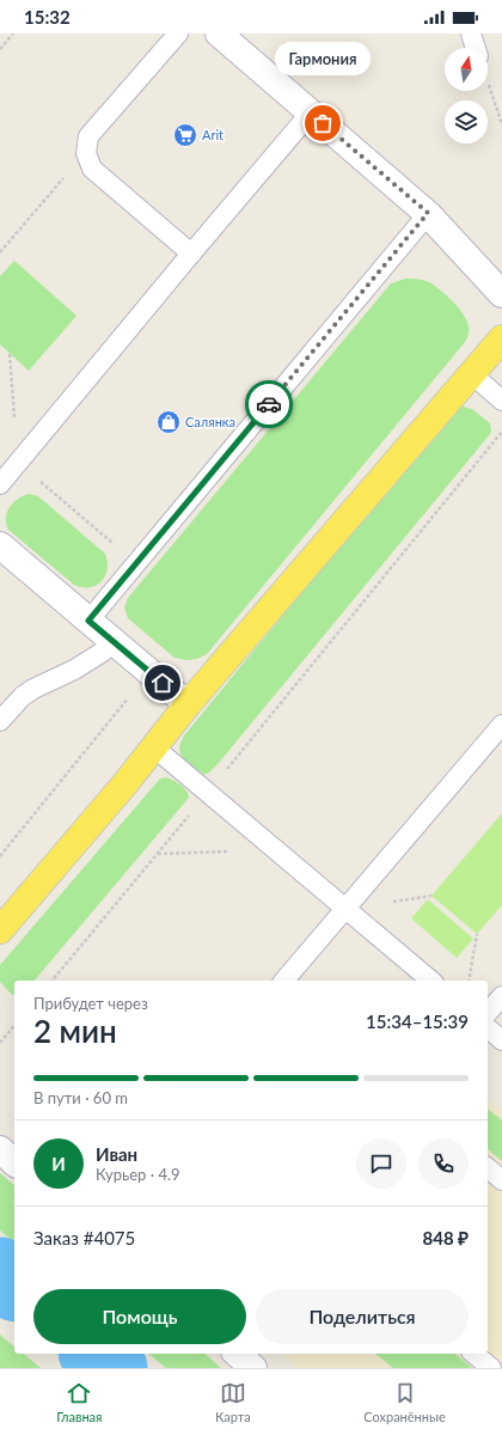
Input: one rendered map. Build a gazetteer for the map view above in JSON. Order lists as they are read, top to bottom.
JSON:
{
  "places": {
    "other": ["Гармония"],
    "supermarket": ["Arit"],
    "shop": ["Салянка"]
  },
  "north": "top",
  "page": {
    "status": "15:32",
    "bubble": "Гармония",
    "heading": ["2 мин", "Прибудет через", "15:34–15:39"],
    "panel": [
      "Иван",
      "Курьер · 4.9",
      "Заказ #4075",
      "848 ₽"
    ],
    "bar": "В пути · 60 m",
    "round": "И",
    "buttons": ["Помощь", "Поделиться"],
    "tabs": ["Главная", "Карта", "Сохранённые"]
  }
}
